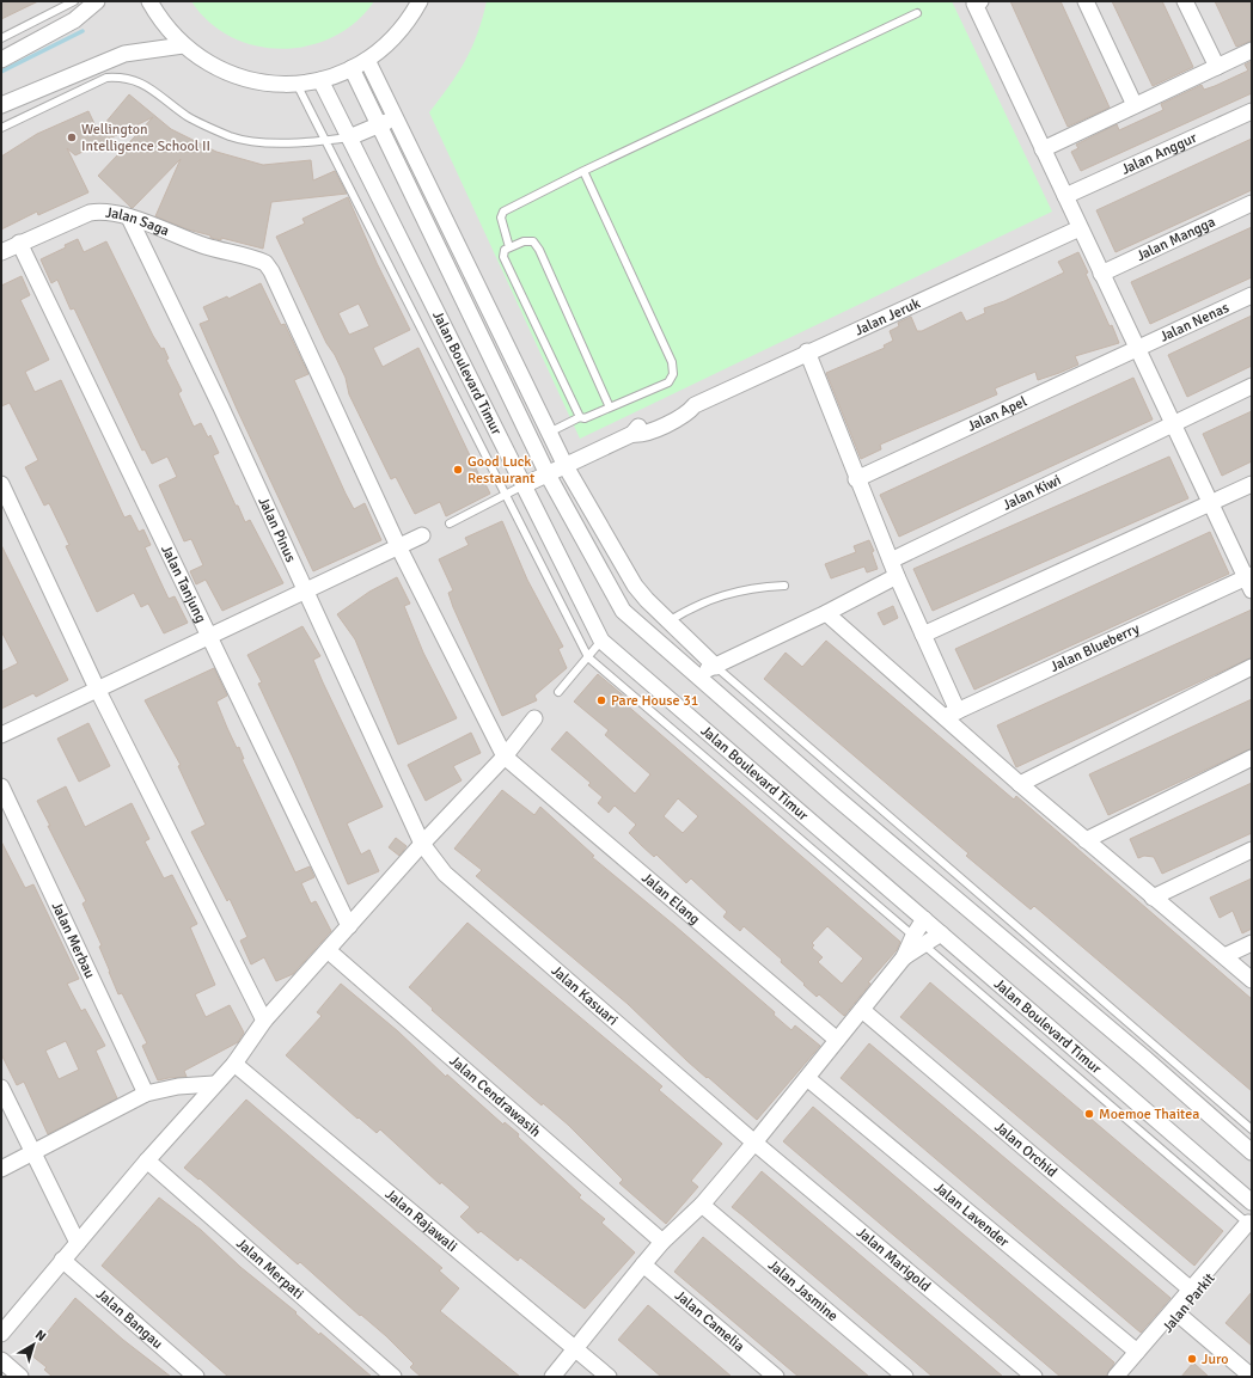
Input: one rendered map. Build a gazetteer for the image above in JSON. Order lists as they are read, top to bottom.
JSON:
{
  "streets": {
    "street": [
      "Jalan Anggur",
      "Jalan Saga",
      "Jalan Mangga",
      "Jalan Jeruk",
      "Jalan Nenas",
      "Jalan Boulevard Timur",
      "Jalan Apel",
      "Jalan Kiwi",
      "Jalan Pinus",
      "Jalan Tanjung",
      "Jalan Blueberry",
      "Jalan Elang",
      "Jalan Merbau",
      "Jalan Kasuari",
      "Jalan Cendrawasih",
      "Jalan Orchid",
      "Jalan Lavender",
      "Jalan Rajawali",
      "Jalan Marigold",
      "Jalan Merpati",
      "Jalan Jasmine",
      "Jalan Parkit",
      "Jalan Bangau",
      "Jalan Camelia"
    ]
  },
  "crossings": [
    ["Jalan Saga", "Jalan Pinus"],
    ["Jalan Saga", "Jalan Tanjung"],
    ["Jalan Jeruk", "Jalan Boulevard Timur"],
    ["Jalan Nenas", "Jalan Apel"],
    ["Jalan Pinus", "Jalan Kasuari"],
    ["Jalan Kasuari", "Jalan Marigold"]
  ],
  "places": [
    "Wellington Intelligence School II",
    "Good Luck Restaurant",
    "Pare House 31",
    "Moemoe Thaitea",
    "Juro"
  ],
  "north": "top right"
}
